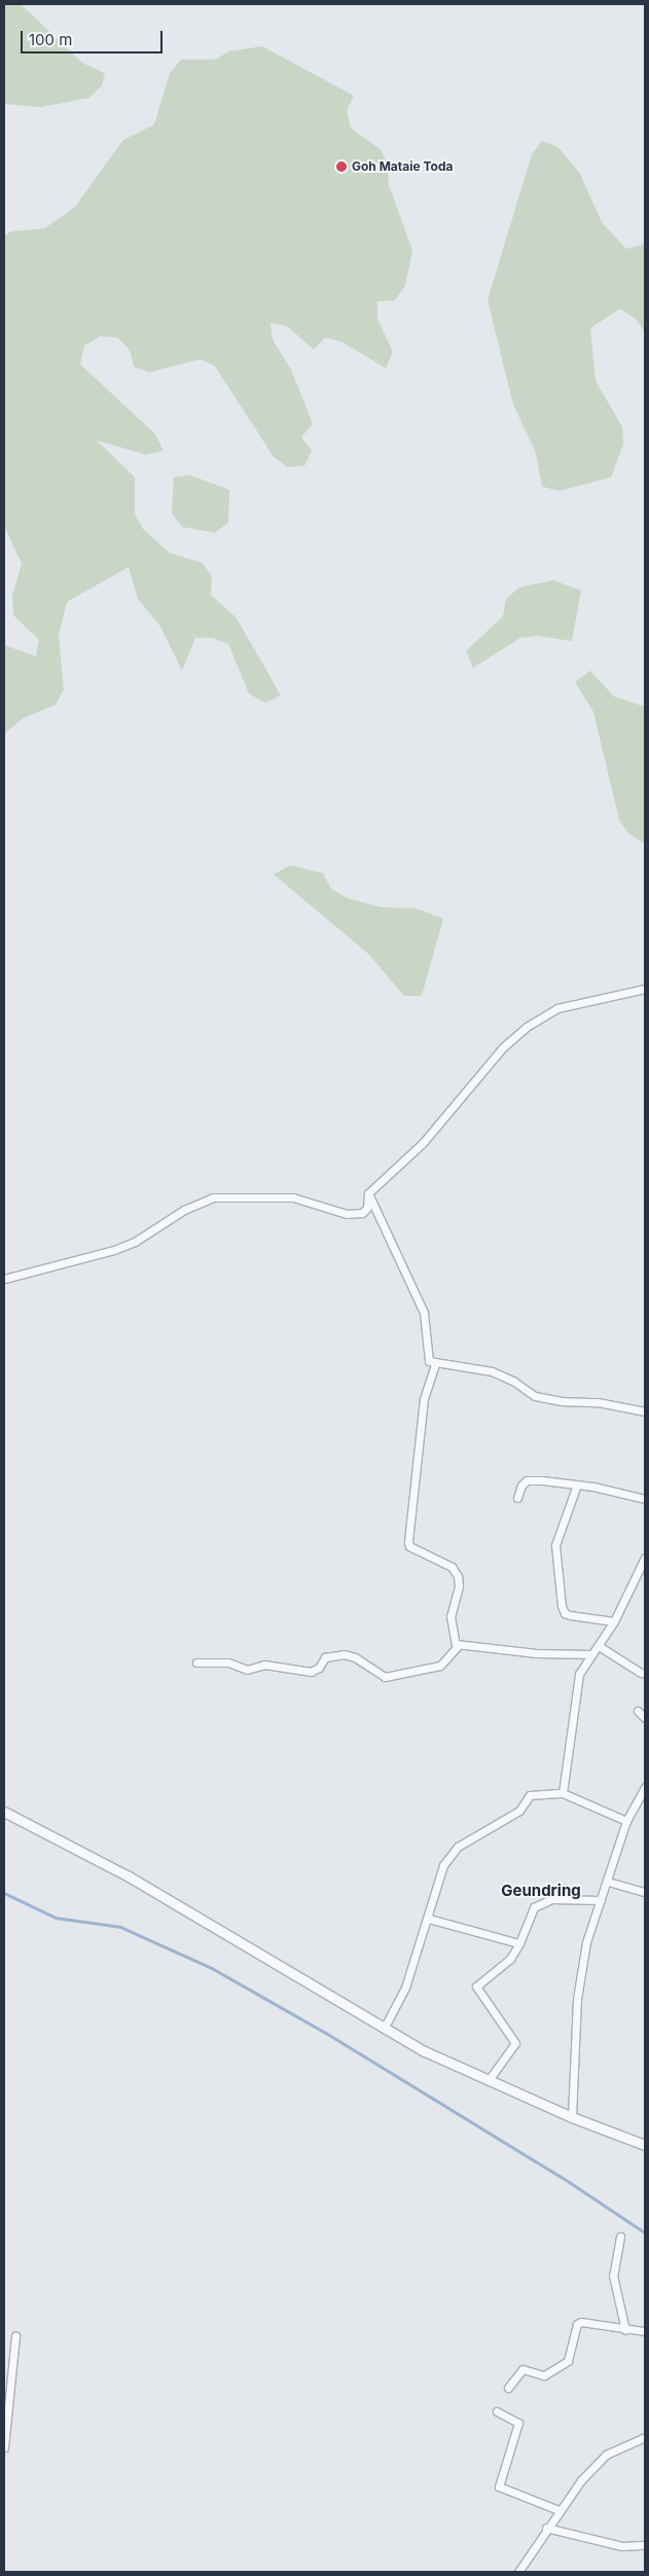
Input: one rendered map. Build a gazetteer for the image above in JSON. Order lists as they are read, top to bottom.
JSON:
{
  "districts": ["Geundring"],
  "places": ["Goh Mataie Toda"],
  "scale_bar": "100 m"
}
